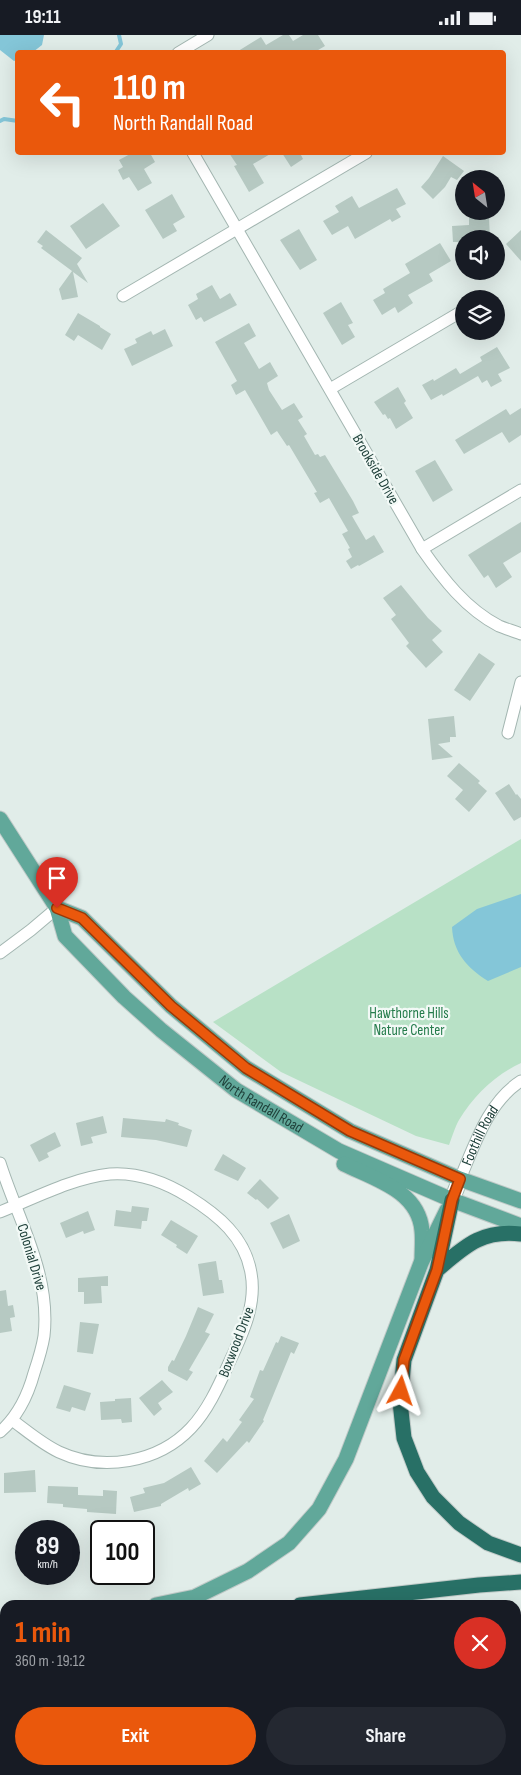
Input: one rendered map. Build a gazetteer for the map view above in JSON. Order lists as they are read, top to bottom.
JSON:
{
  "streets": {
    "main road": ["North Randall Road"],
    "street": [
      "Brookside Drive",
      "Foothill Road",
      "Colonial Drive",
      "Boxwood Drive"
    ]
  },
  "crossings": [
    ["North Randall Road", "Foothill Road"],
    ["Colonial Drive", "Boxwood Drive"]
  ],
  "parks": ["Hawthorne Hills Nature Center"],
  "north": "top left",
  "page": {
    "status": "19:11",
    "turn": ["110 m", "North Randall Road"],
    "speed": "89 km/h",
    "limit": "100",
    "heading": ["1 min", "360 m · 19:12"],
    "buttons": ["Exit", "Share"]
  }
}
